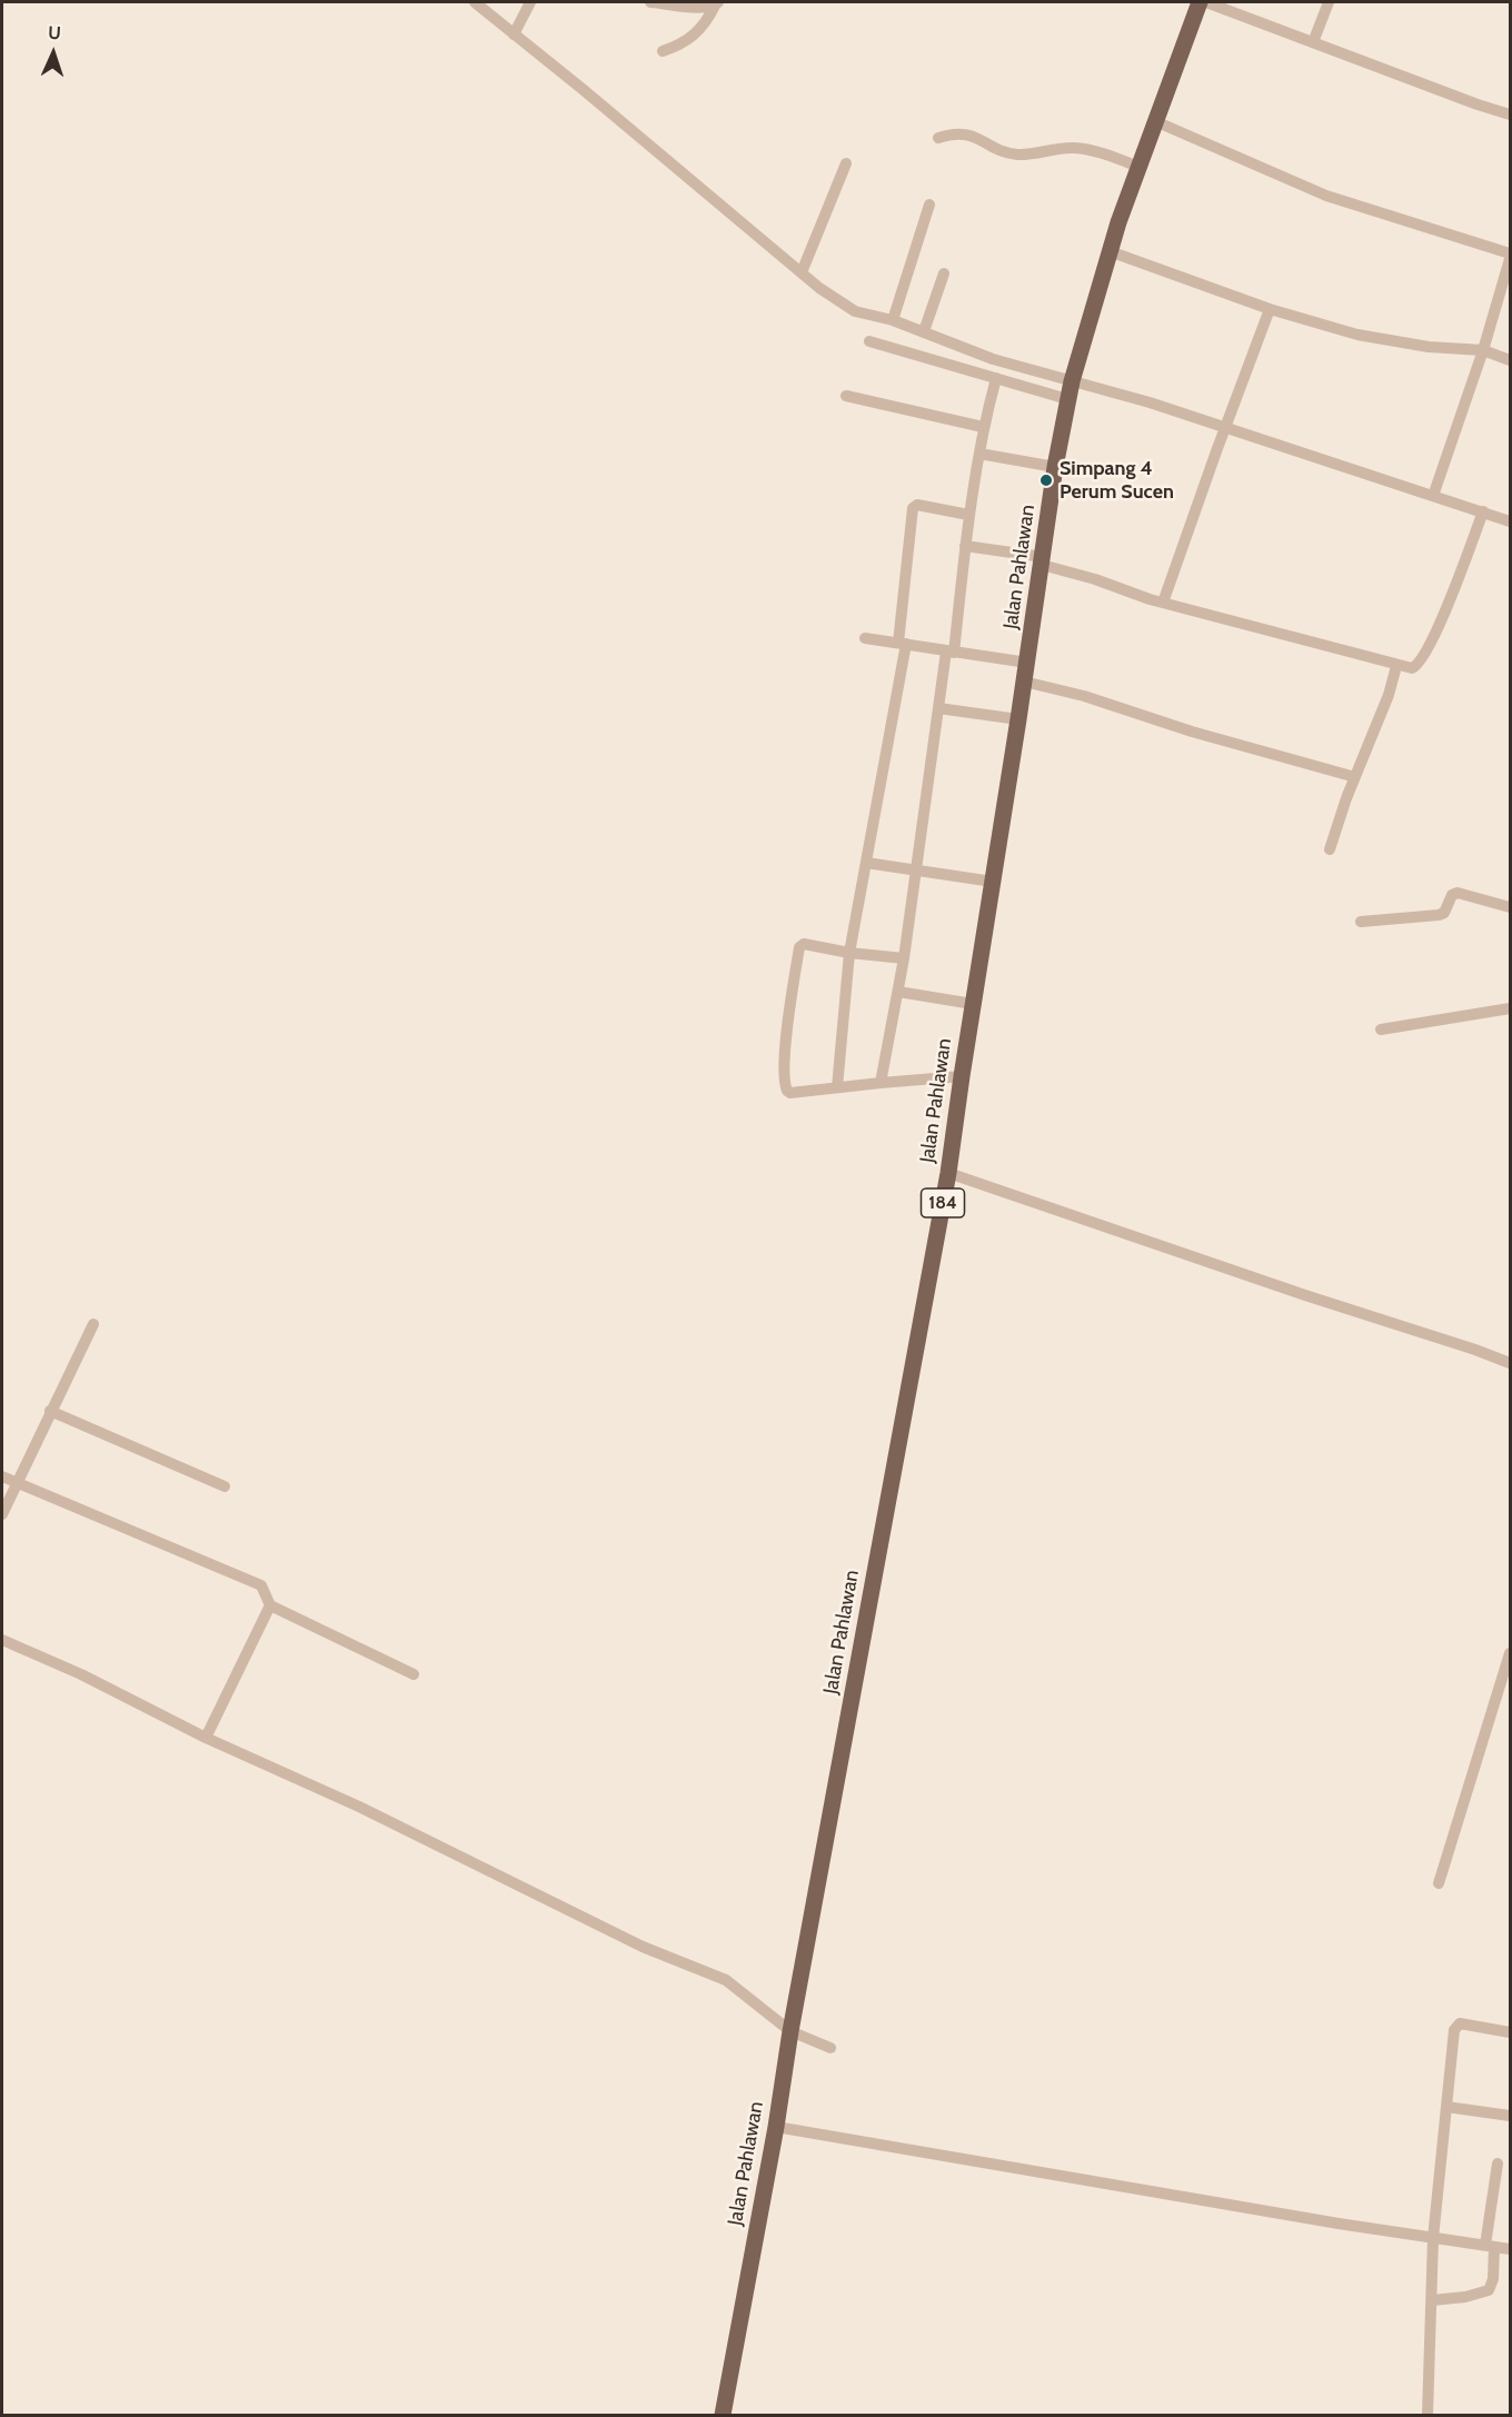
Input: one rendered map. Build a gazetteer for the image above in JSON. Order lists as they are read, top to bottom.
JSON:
{
  "streets": {
    "main road": ["Jalan Pahlawan", "184"]
  },
  "places": ["Simpang 4 Perum Sucen"],
  "north": "top"
}
